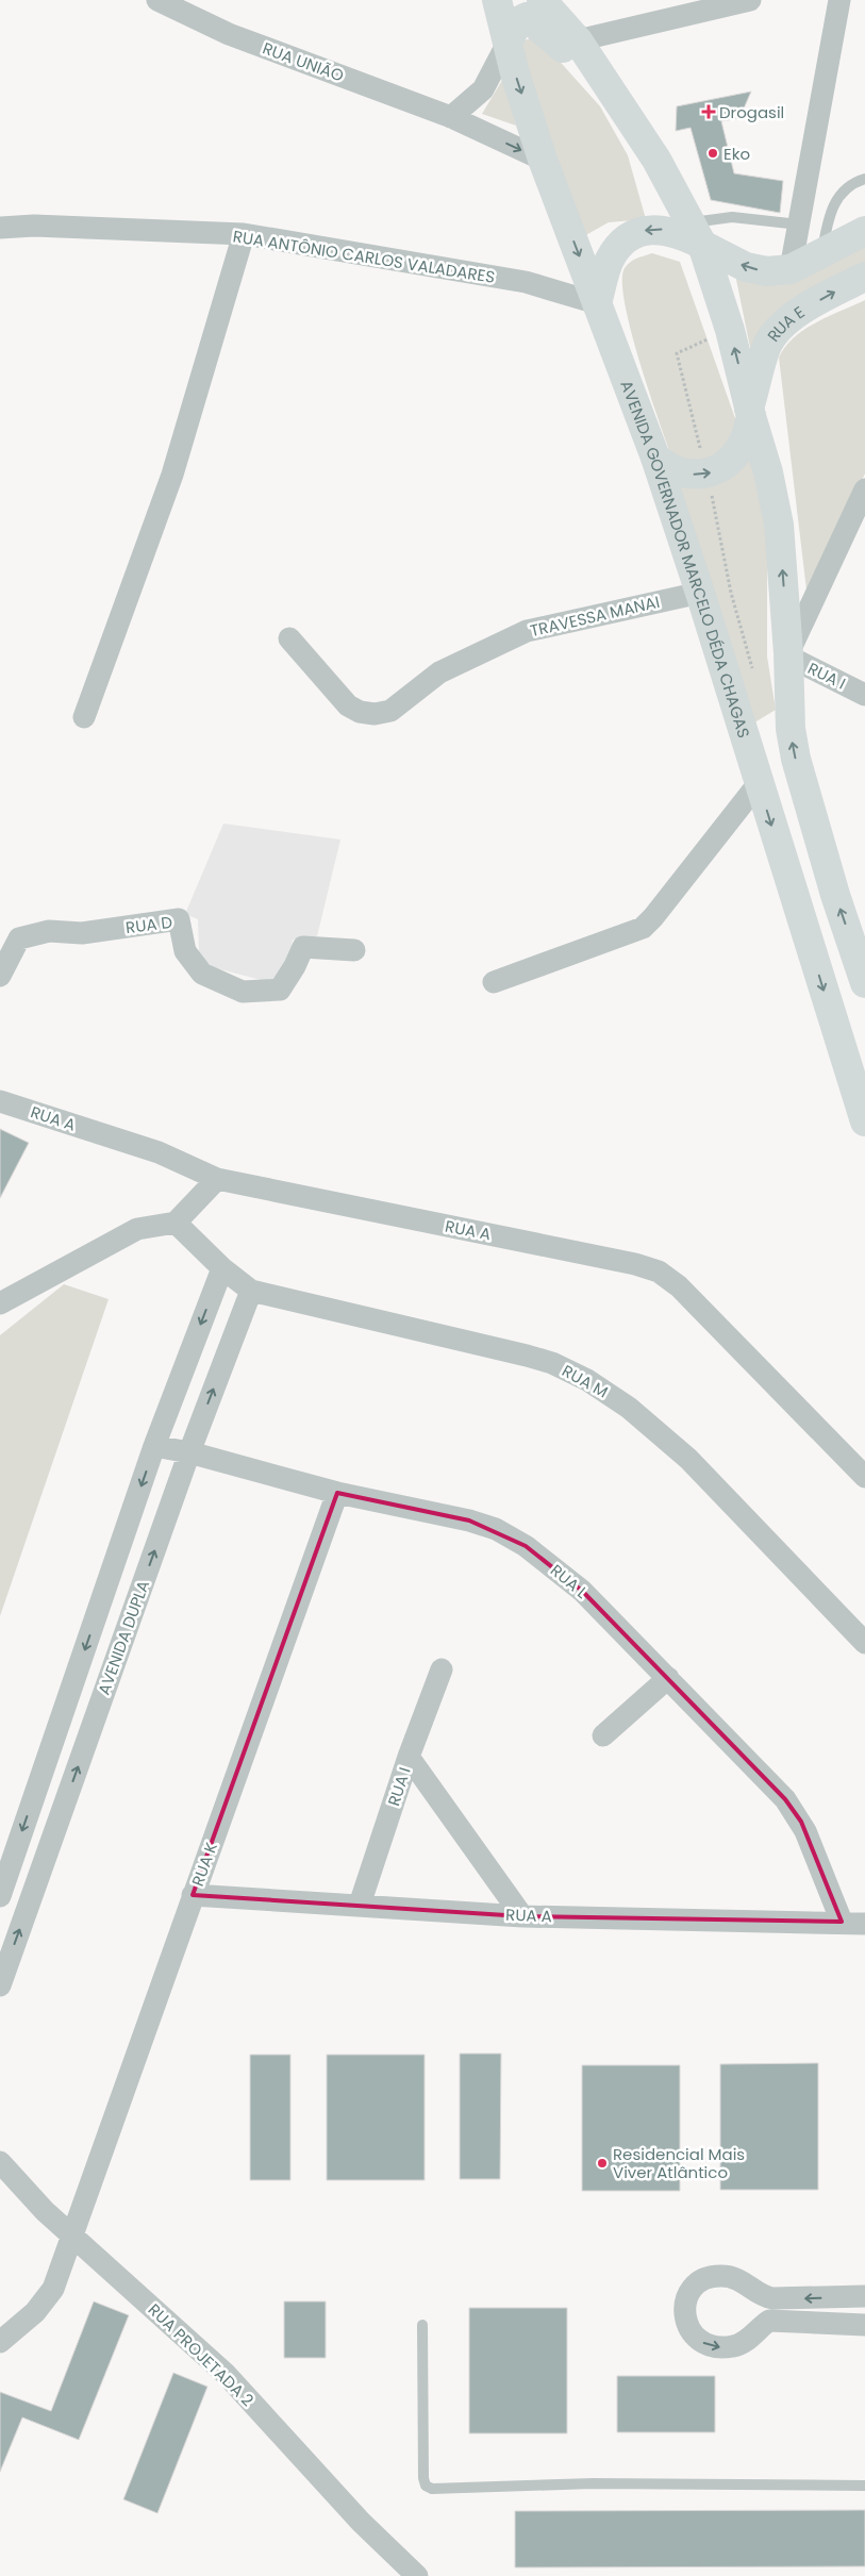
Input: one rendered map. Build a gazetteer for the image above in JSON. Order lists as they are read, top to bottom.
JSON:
{
  "streets": {
    "main road": ["RUA E", "AVENIDA GOVERNADOR MARCELO DÉDA CHAGAS"],
    "street": [
      "RUA UNIÃO",
      "RUA ANTÔNIO CARLOS VALADARES",
      "TRAVESSA MANAI",
      "RUA I",
      "RUA D",
      "RUA A",
      "RUA M",
      "RUA L",
      "AVENIDA DUPLA",
      "RUA K",
      "RUA PROJETADA 2"
    ]
  },
  "crossings": [
    ["RUA UNIÃO", "AVENIDA GOVERNADOR MARCELO DÉDA CHAGAS"],
    ["RUA ANTÔNIO CARLOS VALADARES", "AVENIDA GOVERNADOR MARCELO DÉDA CHAGAS"],
    ["RUA E", "AVENIDA GOVERNADOR MARCELO DÉDA CHAGAS"],
    ["AVENIDA GOVERNADOR MARCELO DÉDA CHAGAS", "TRAVESSA MANAI"],
    ["RUA I", "RUA A"],
    ["RUA A", "RUA L"],
    ["RUA A", "RUA K"],
    ["RUA M", "AVENIDA DUPLA"],
    ["RUA L", "AVENIDA DUPLA"],
    ["RUA L", "RUA K"],
    ["RUA K", "RUA PROJETADA 2"]
  ],
  "one_way": ["RUA E"],
  "places": {
    "health": ["Drogasil"],
    "other": ["Eko", "Residencial Mais Viver Atlântico"]
  }
}
